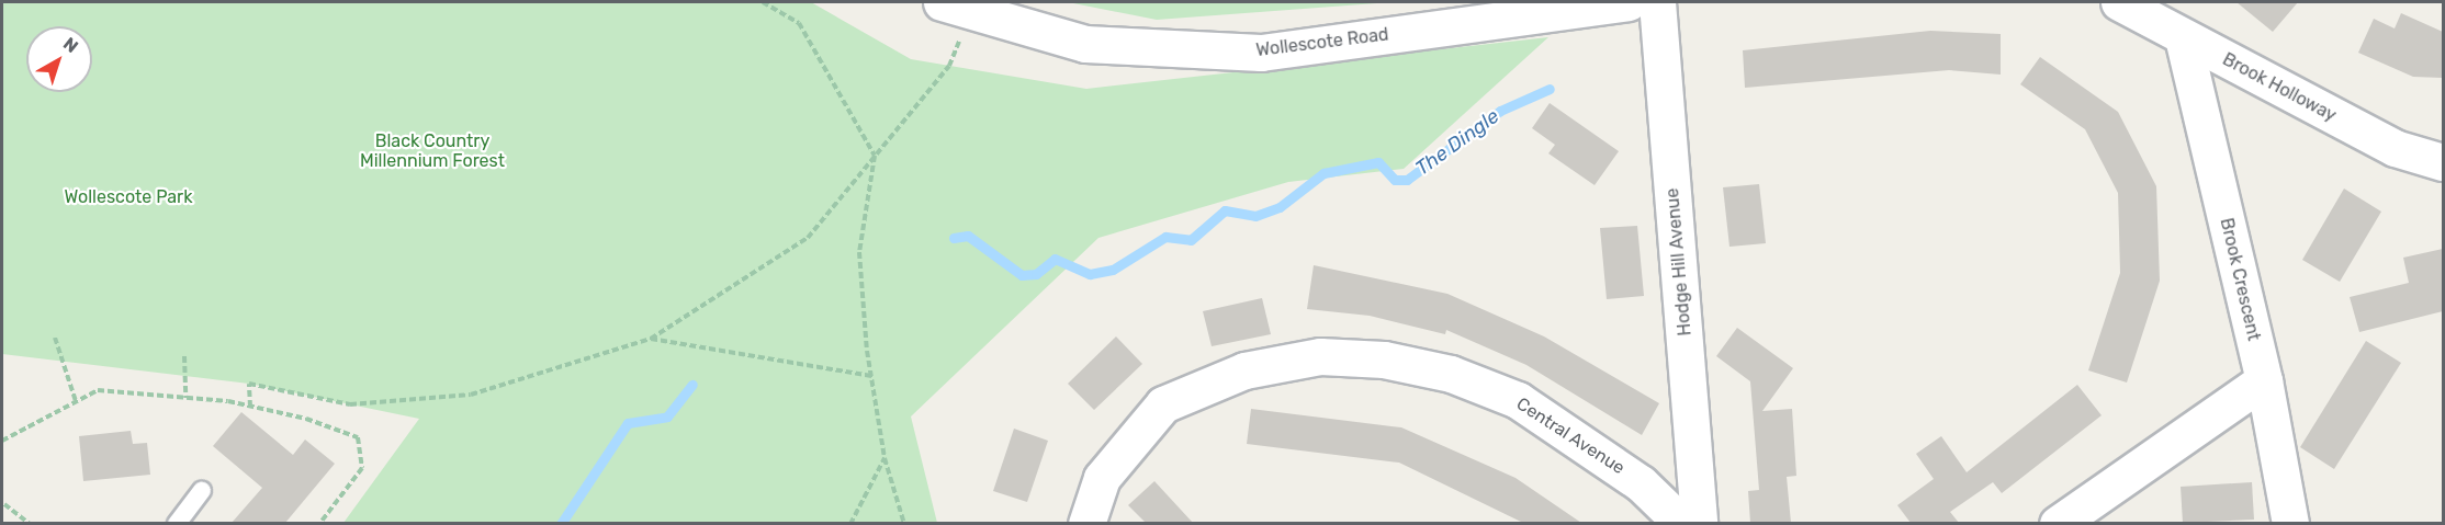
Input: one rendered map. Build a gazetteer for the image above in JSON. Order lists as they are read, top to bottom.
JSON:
{
  "streets": {
    "street": [
      "Wollescote Road",
      "Brook Holloway",
      "Hodge Hill Avenue",
      "Brook Crescent",
      "Central Avenue"
    ]
  },
  "crossings": [
    ["Brook Holloway", "Brook Crescent"]
  ],
  "water": ["The Dingle"],
  "parks": ["Black Country Millennium Forest", "Wollescote Park"],
  "north": "top right"
}
